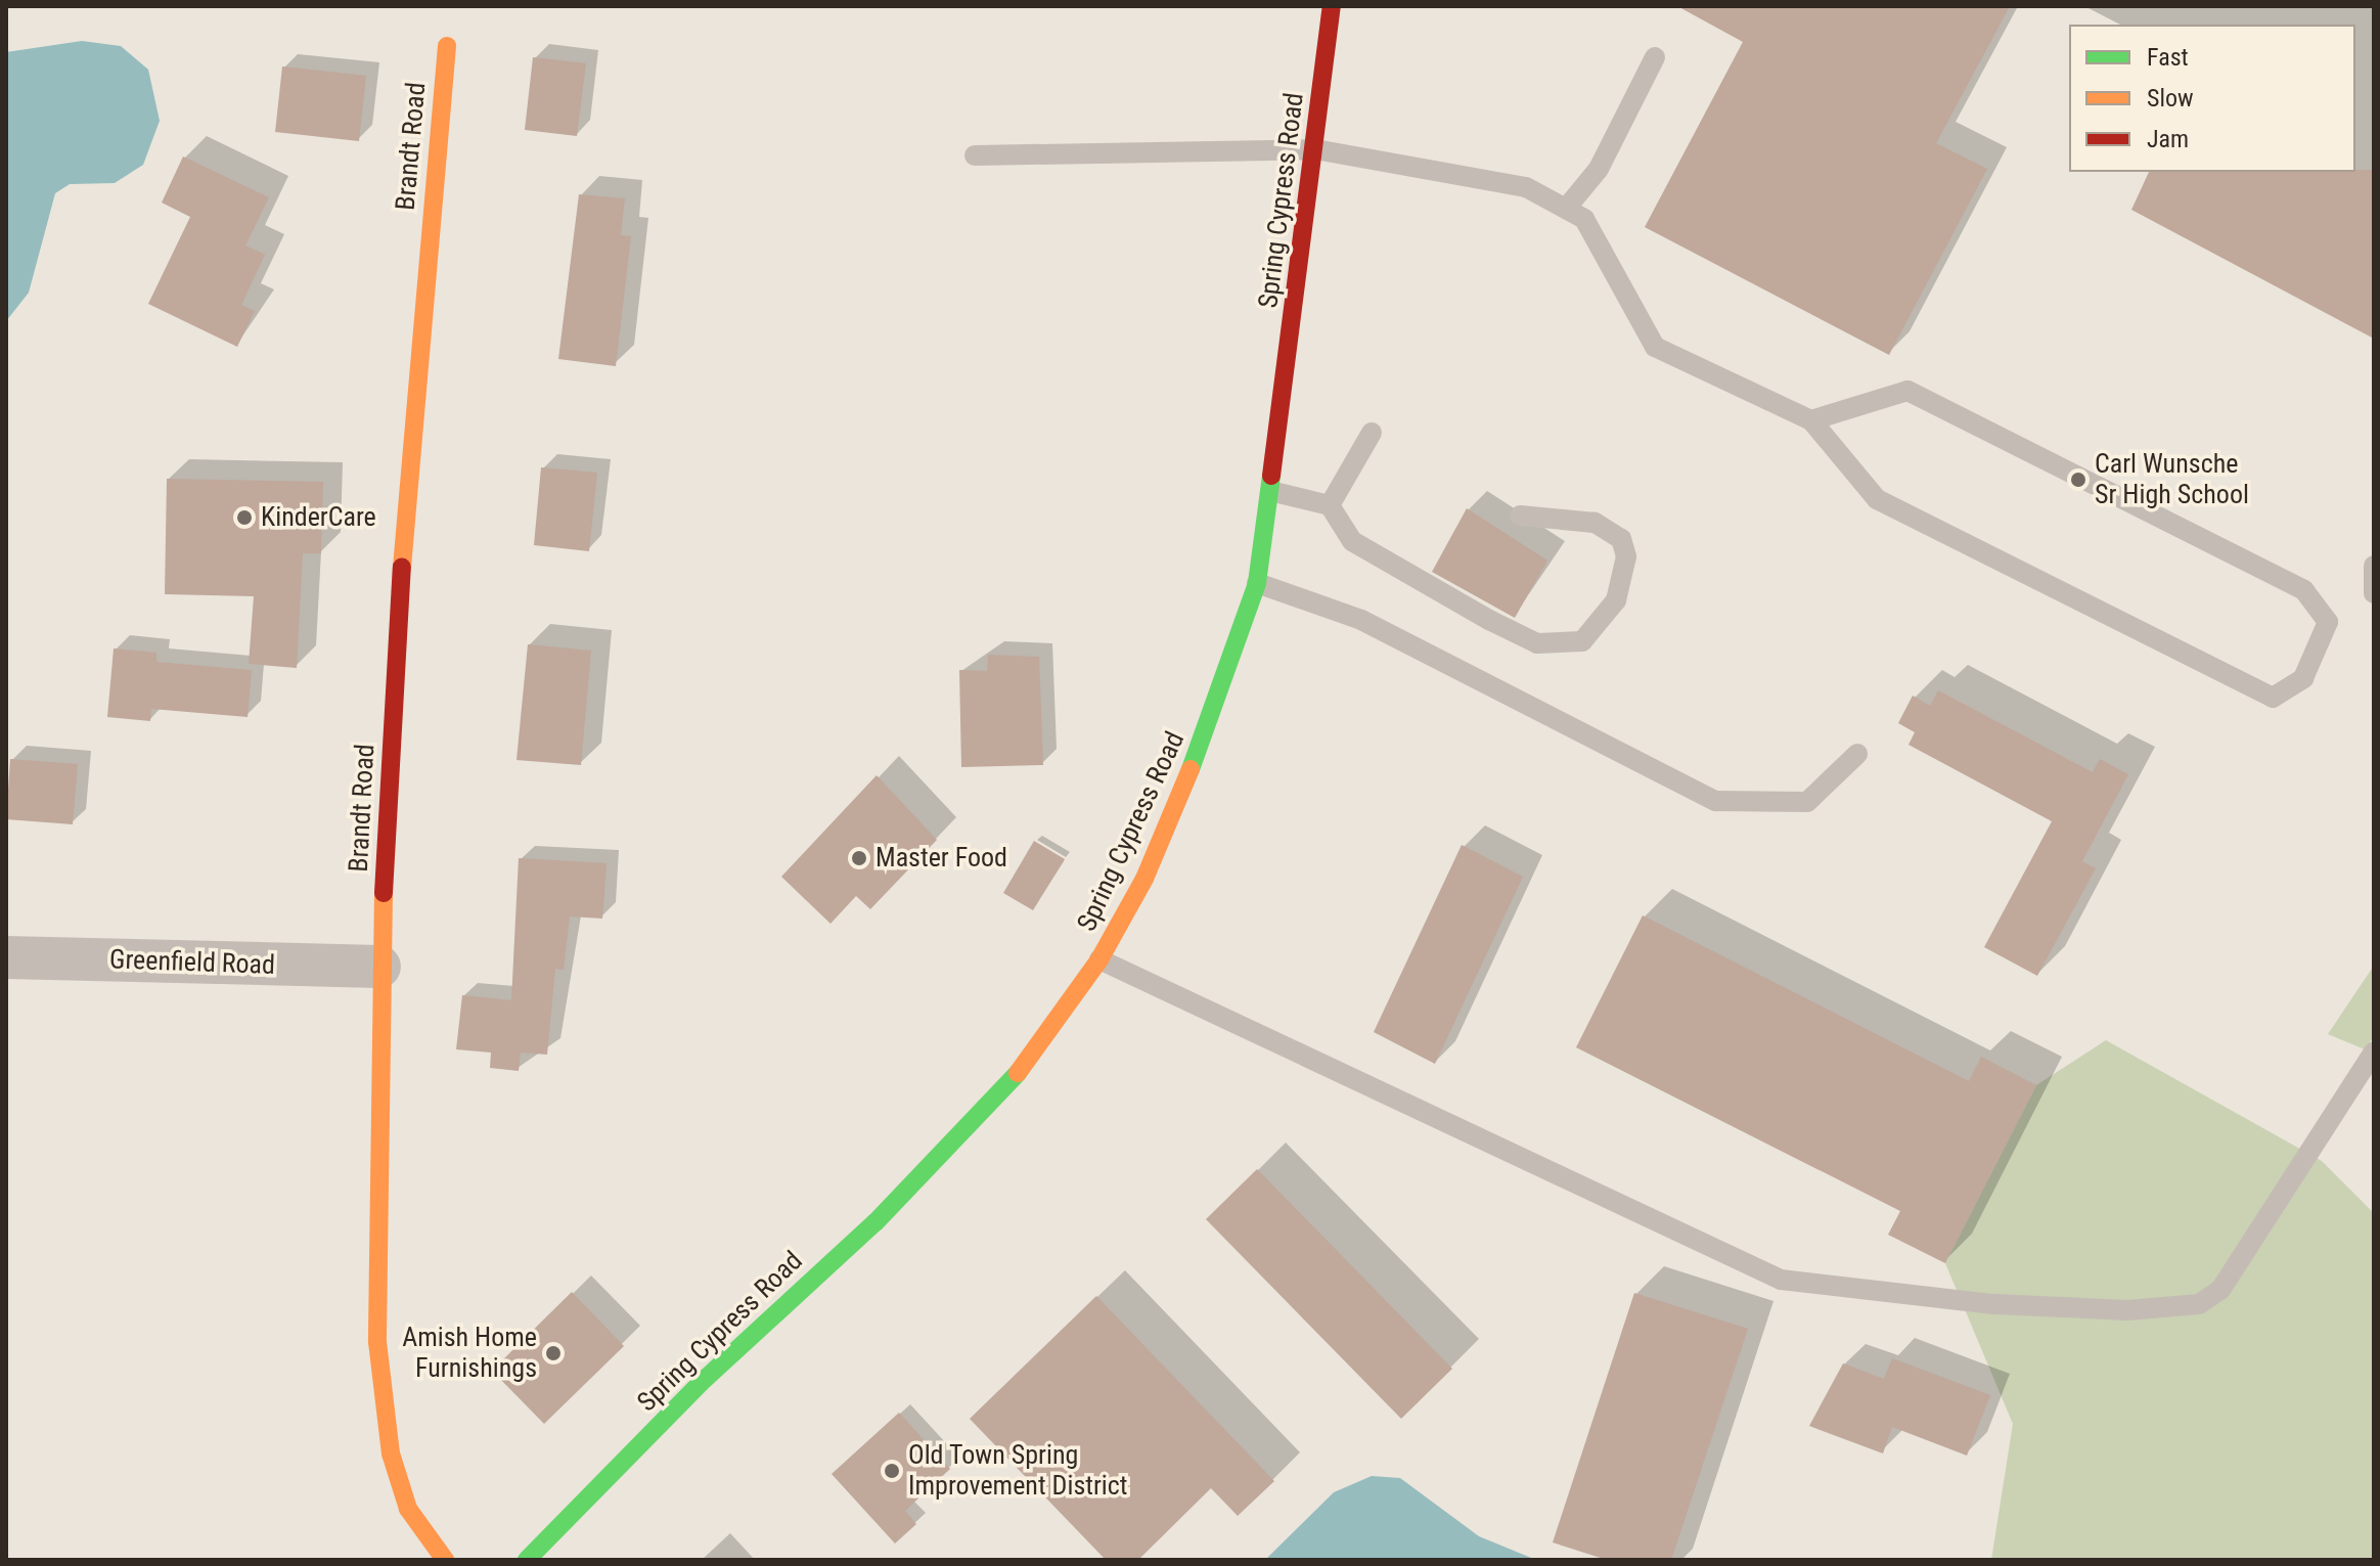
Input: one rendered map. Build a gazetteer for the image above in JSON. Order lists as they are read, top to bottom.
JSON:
{
  "streets": {
    "main road": ["Brandt Road", "Spring Cypress Road"],
    "street": ["Greenfield Road"]
  },
  "crossings": [
    ["Brandt Road", "Greenfield Road"]
  ],
  "places": [
    "Carl Wunsche Sr High School",
    "KinderCare",
    "Master Food",
    "Amish Home Furnishings",
    "Old Town Spring Improvement District"
  ],
  "legend": ["Fast", "Slow", "Jam"]
}
